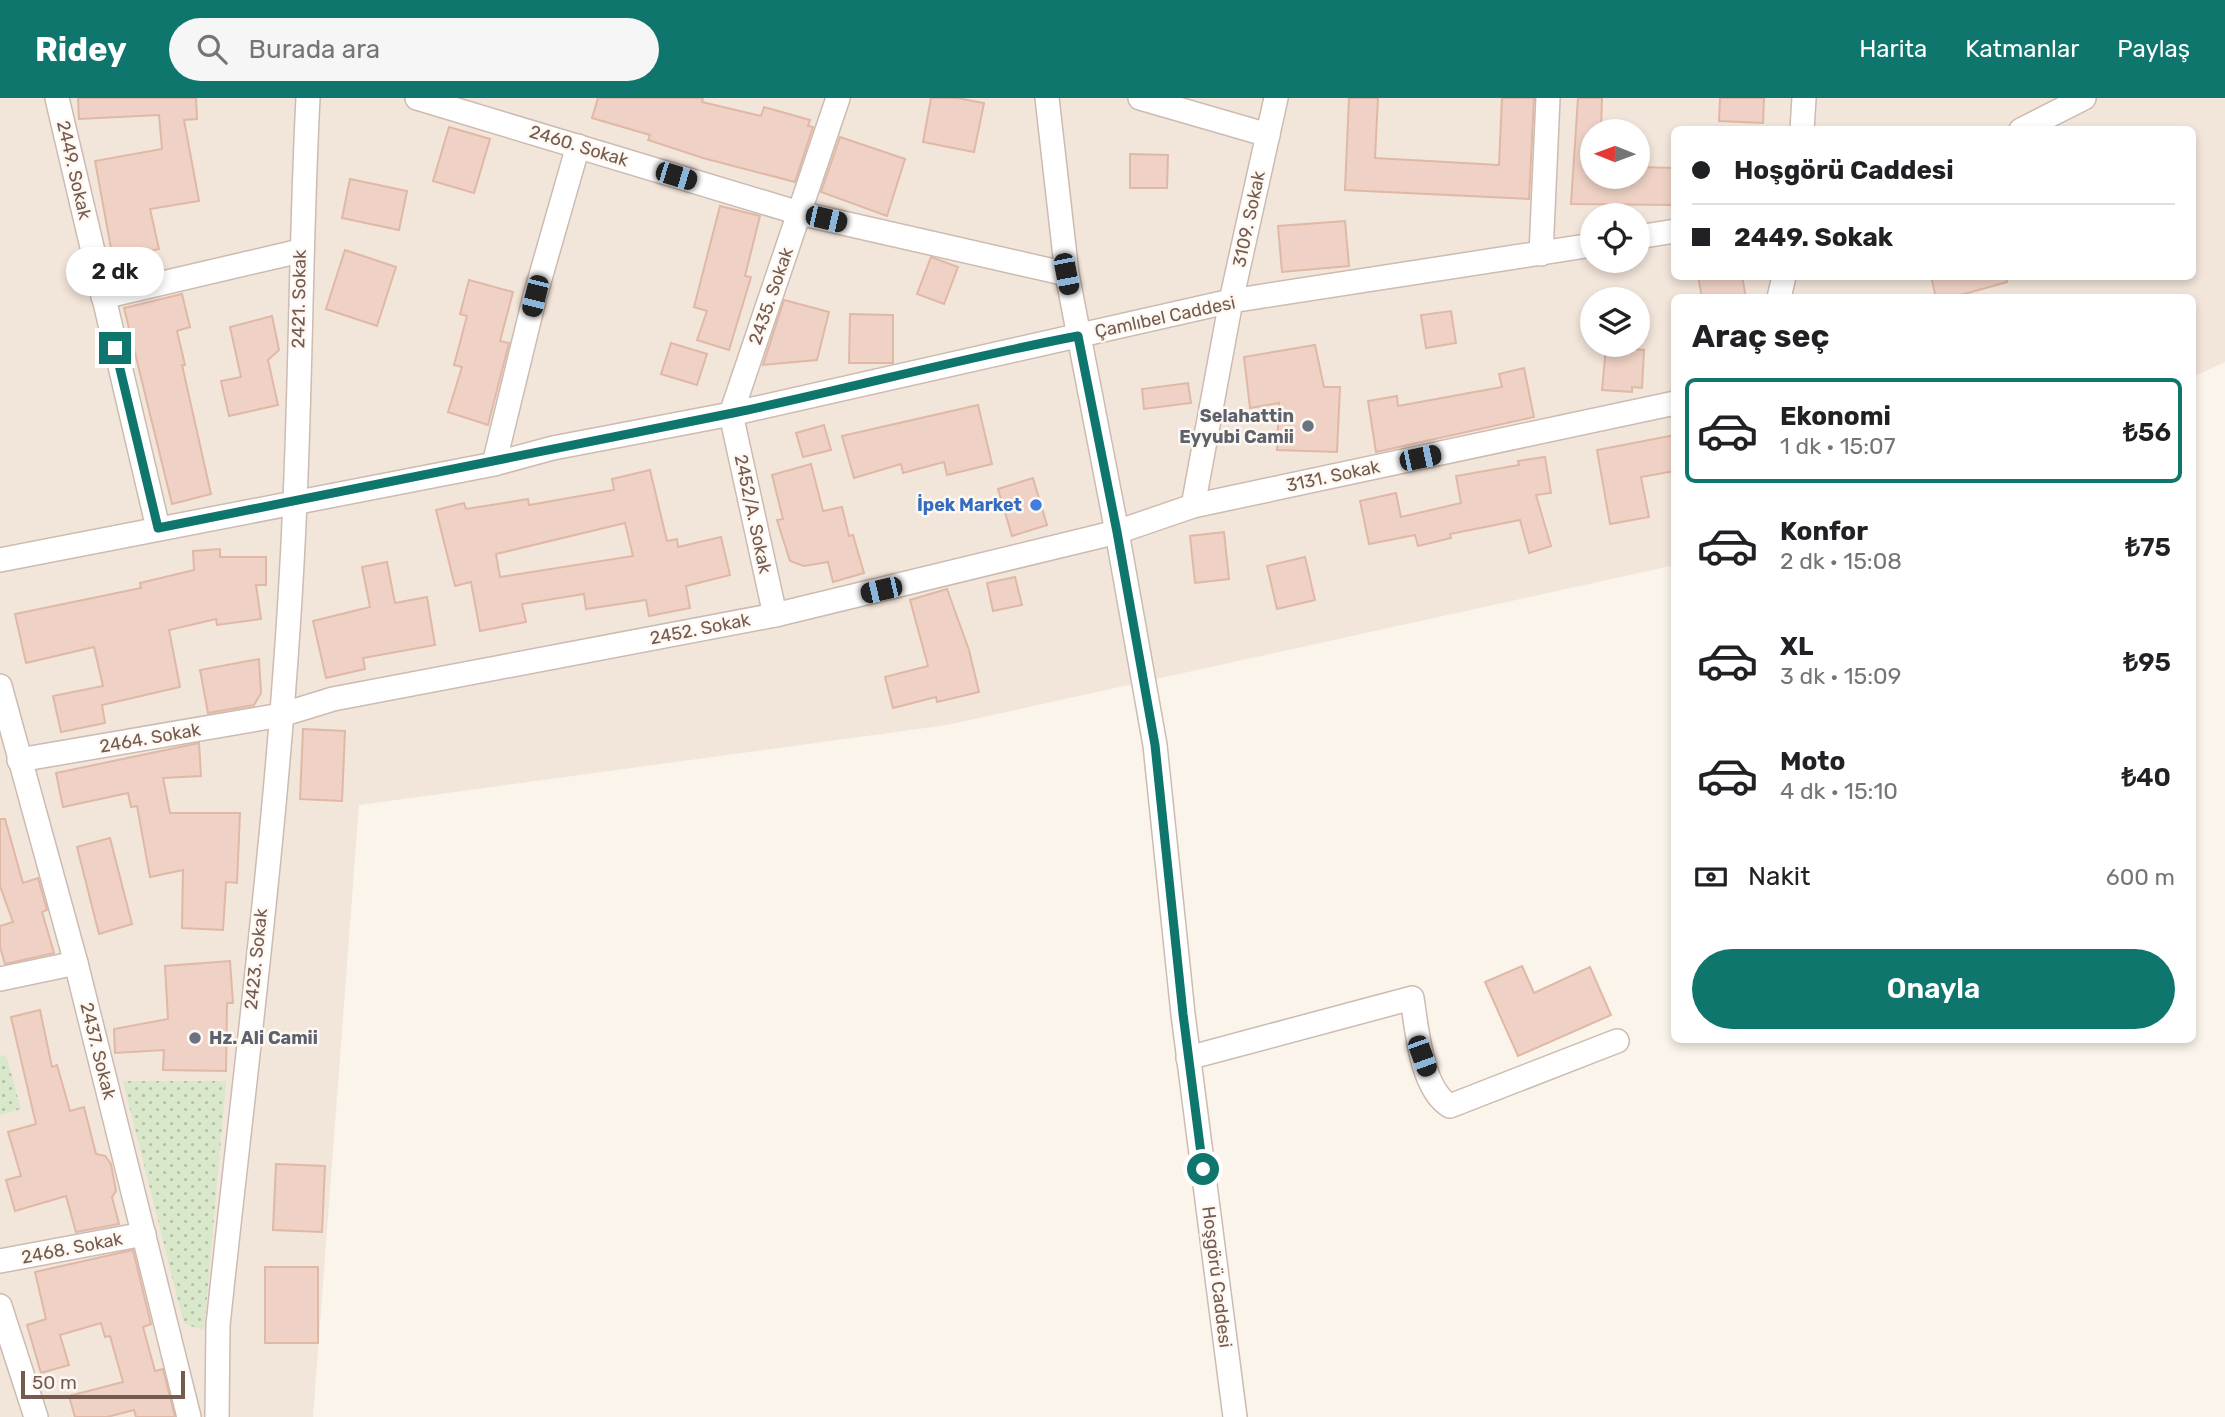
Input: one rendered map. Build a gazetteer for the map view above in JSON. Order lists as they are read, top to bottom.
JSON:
{
  "streets": {
    "street": [
      "2460. Sokak",
      "2449. Sokak",
      "3109. Sokak",
      "2435. Sokak",
      "2421. Sokak",
      "Çamlıbel Caddesi",
      "3131. Sokak",
      "2452/A. Sokak",
      "2452. Sokak",
      "2464. Sokak",
      "2423. Sokak",
      "2437. Sokak",
      "2468. Sokak",
      "Hoşgörü Caddesi"
    ]
  },
  "crossings": [
    ["2460. Sokak", "2435. Sokak"],
    ["2460. Sokak", "Hoşgörü Caddesi"],
    ["2449. Sokak", "Çamlıbel Caddesi"],
    ["3109. Sokak", "Çamlıbel Caddesi"],
    ["3109. Sokak", "3131. Sokak"],
    ["2435. Sokak", "Çamlıbel Caddesi"],
    ["2435. Sokak", "2452/A. Sokak"],
    ["2421. Sokak", "Çamlıbel Caddesi"],
    ["2421. Sokak", "2423. Sokak"],
    ["Çamlıbel Caddesi", "2452/A. Sokak"],
    ["Çamlıbel Caddesi", "2423. Sokak"],
    ["Çamlıbel Caddesi", "Hoşgörü Caddesi"],
    ["3131. Sokak", "2452. Sokak"],
    ["3131. Sokak", "Hoşgörü Caddesi"],
    ["2452/A. Sokak", "2452. Sokak"],
    ["2452. Sokak", "2464. Sokak"],
    ["2452. Sokak", "2423. Sokak"],
    ["2452. Sokak", "Hoşgörü Caddesi"],
    ["2464. Sokak", "2423. Sokak"],
    ["2464. Sokak", "2437. Sokak"],
    ["2437. Sokak", "2468. Sokak"]
  ],
  "places": ["Selahattin Eyyubi Camii", "İpek Market", "Hz. Ali Camii"],
  "scale_bar": "50 m",
  "north": "left",
  "page": {
    "header": "Ridey",
    "search": "Burada ara",
    "nav": ["Harita", "Katmanlar", "Paylaş"],
    "banner": ["Hoşgörü Caddesi", "2449. Sokak"],
    "bubble": "2 dk",
    "heading": "Araç seç",
    "list": [
      {
        "name": "Ekonomi",
        "note": "1 dk · 15:07",
        "value": "₺56"
      },
      {
        "name": "Konfor",
        "note": "2 dk · 15:08",
        "value": "₺75"
      },
      {
        "name": "XL",
        "note": "3 dk · 15:09",
        "value": "₺95"
      },
      {
        "name": "Moto",
        "note": "4 dk · 15:10",
        "value": "₺40"
      }
    ],
    "pay": ["Nakit", "600 m"],
    "buttons": "Onayla",
    "scale": "50 m"
  }
}
